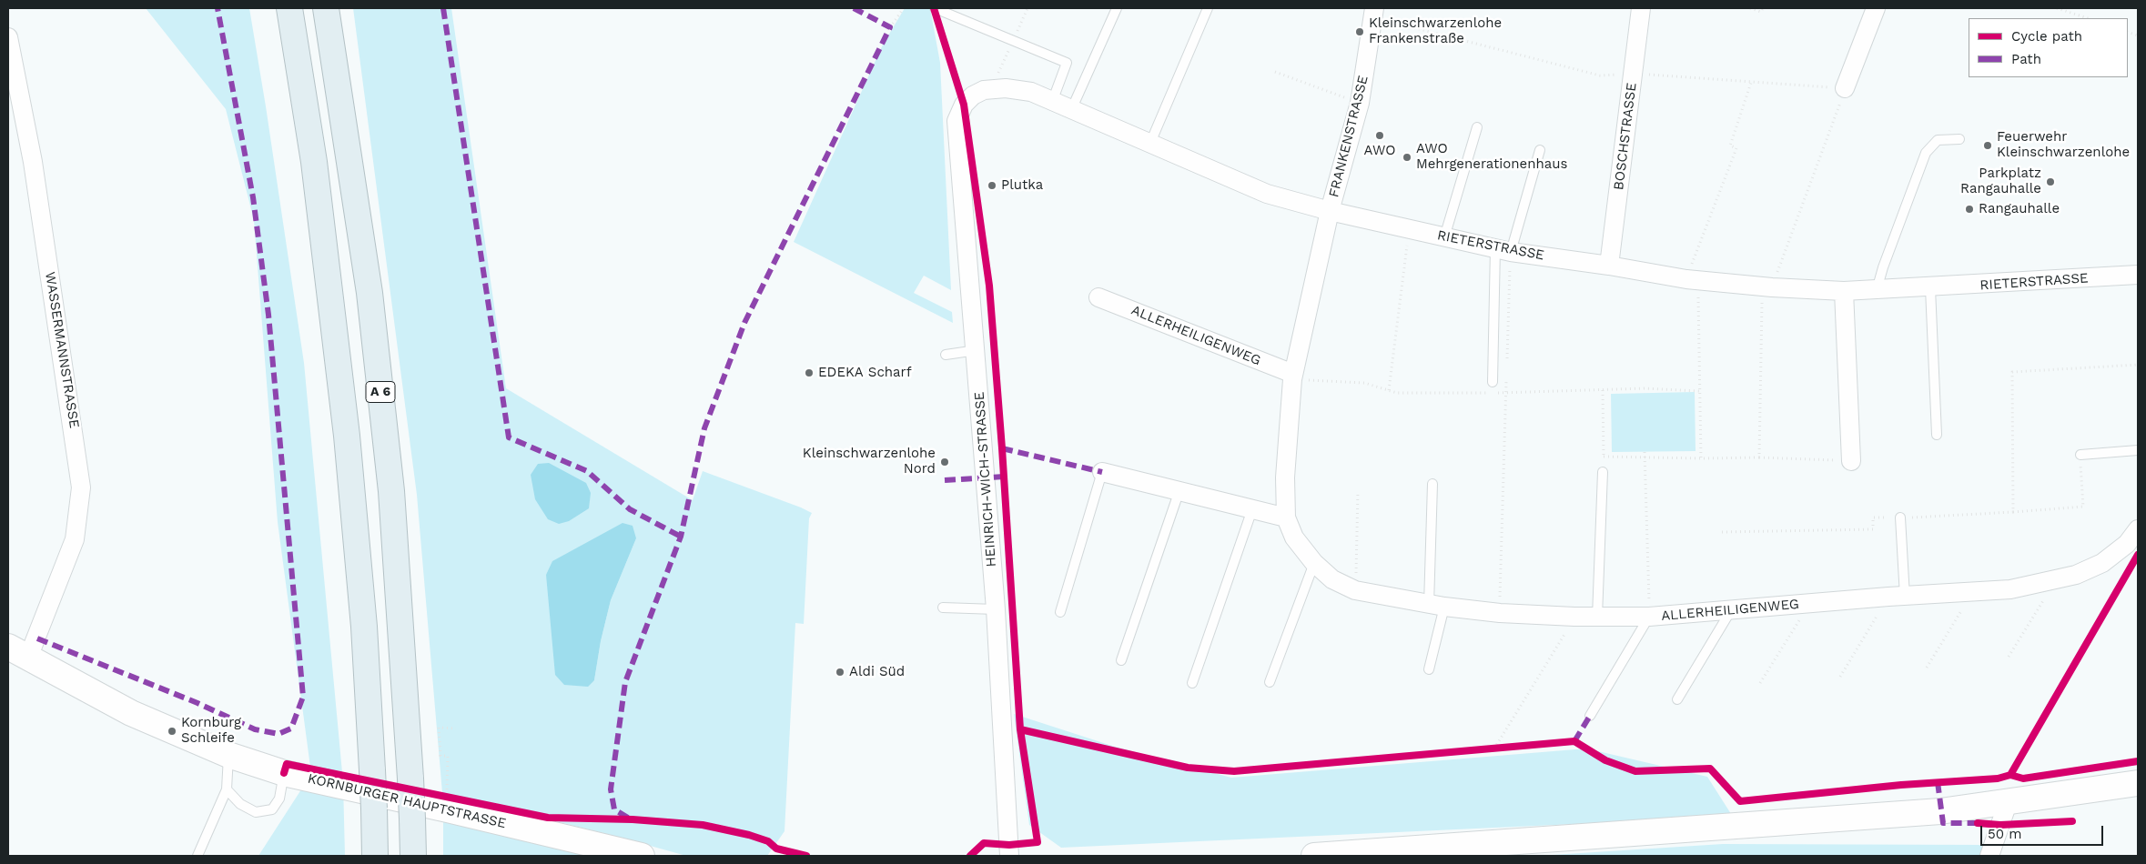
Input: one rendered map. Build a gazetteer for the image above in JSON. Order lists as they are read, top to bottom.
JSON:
{
  "streets": {
    "highway": ["A 6"],
    "main road": ["KORNBURGER HAUPTSTRASSE"],
    "street": [
      "FRANKENSTRASSE",
      "BOSCHSTRASSE",
      "RIETERSTRASSE",
      "ALLERHEILIGENWEG",
      "WASSERMANNSTRASSE",
      "HEINRICH-WICH-STRASSE"
    ]
  },
  "crossings": [
    ["FRANKENSTRASSE", "RIETERSTRASSE"],
    ["FRANKENSTRASSE", "ALLERHEILIGENWEG"],
    ["BOSCHSTRASSE", "RIETERSTRASSE"],
    ["RIETERSTRASSE", "ALLERHEILIGENWEG"],
    ["RIETERSTRASSE", "HEINRICH-WICH-STRASSE"],
    ["WASSERMANNSTRASSE", "KORNBURGER HAUPTSTRASSE"]
  ],
  "places": [
    "Kleinschwarzenlohe Frankenstraße",
    "AWO",
    "Feuerwehr Kleinschwarzenlohe",
    "AWO Mehrgenerationenhaus",
    "Parkplatz Rangauhalle",
    "Plutka",
    "Rangauhalle",
    "EDEKA Scharf",
    "Kleinschwarzenlohe Nord",
    "Aldi Süd",
    "Kornburg Schleife"
  ],
  "legend": ["Cycle path", "Path"],
  "scale_bar": "50 m"
}
